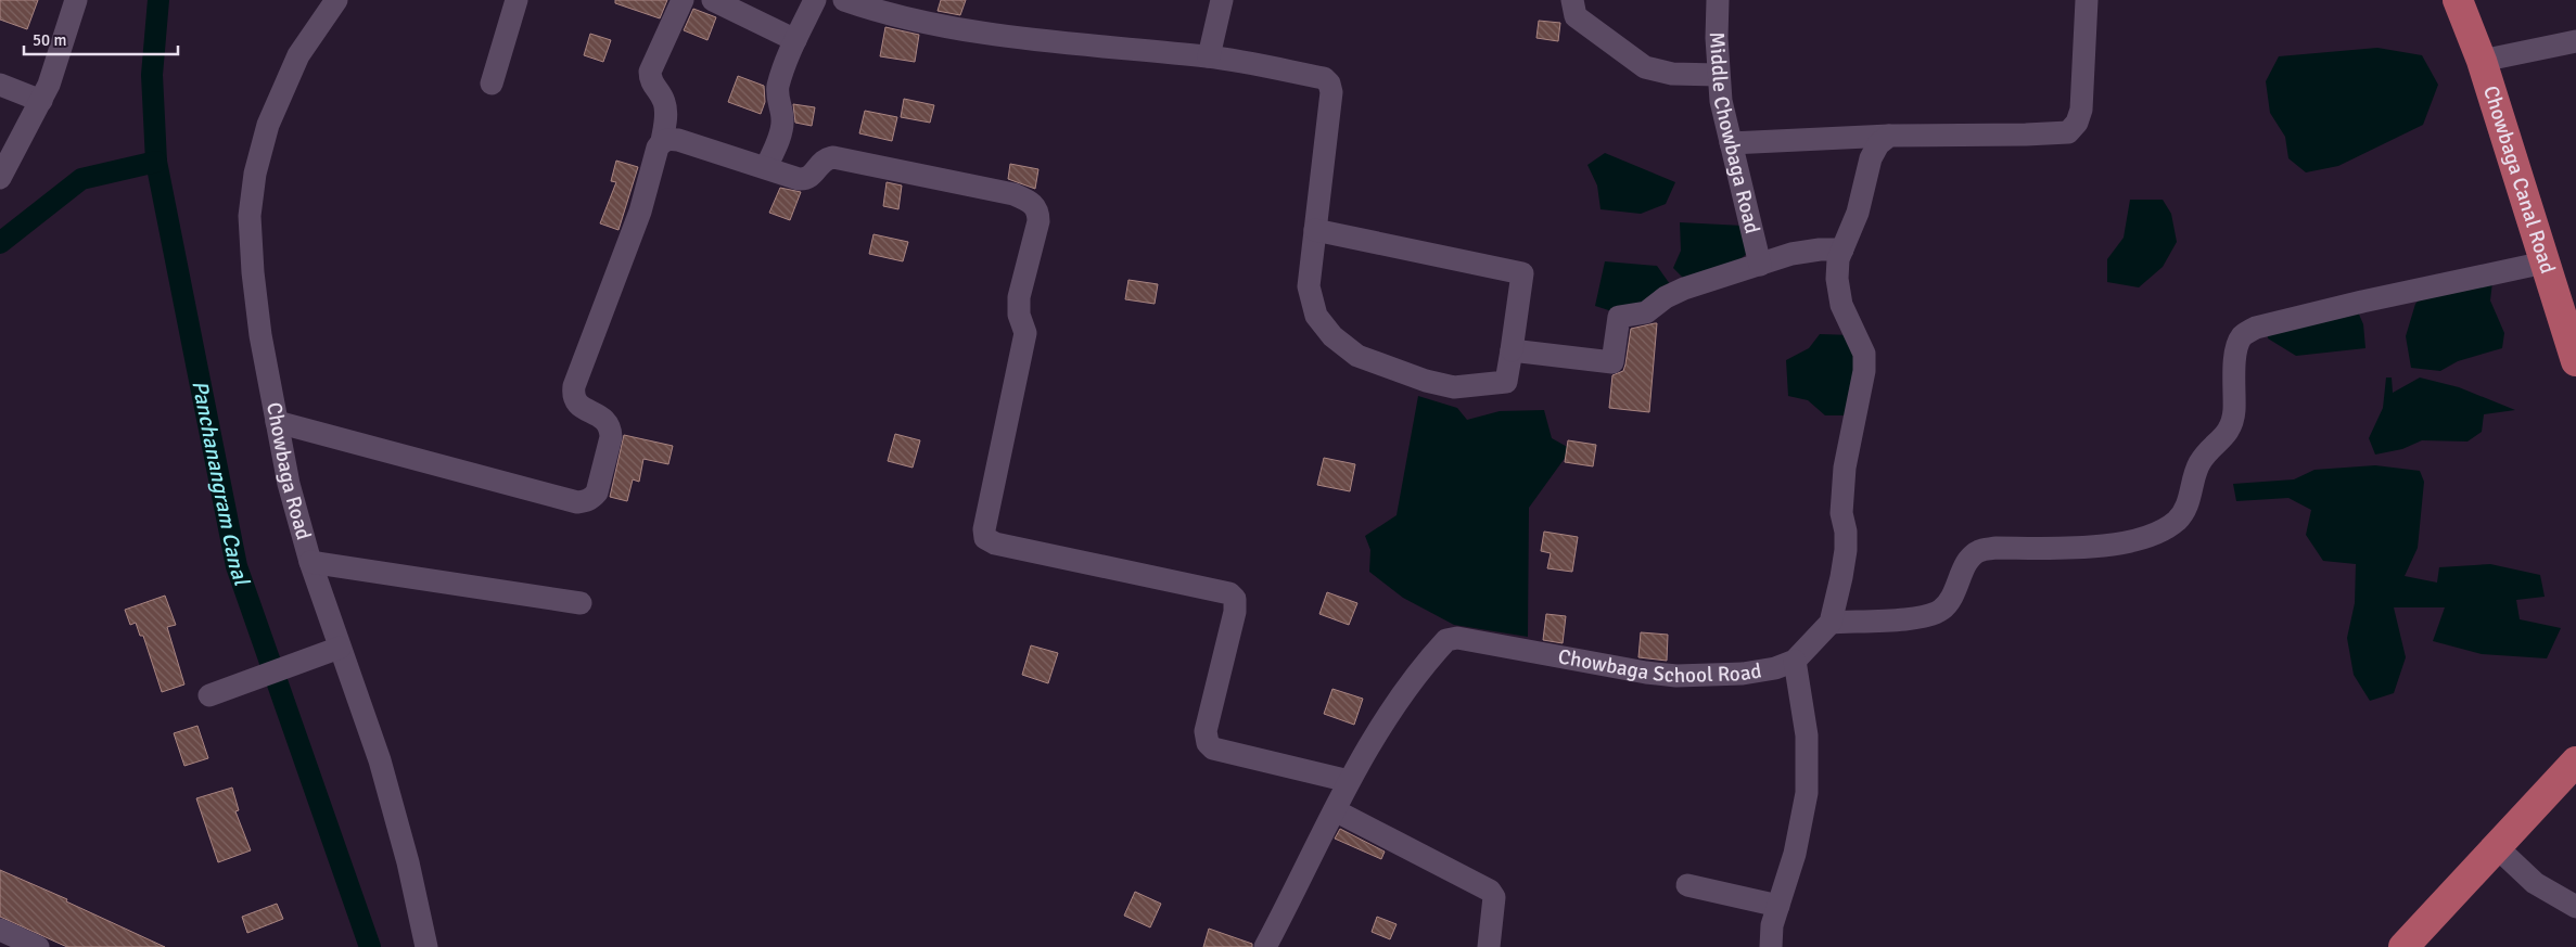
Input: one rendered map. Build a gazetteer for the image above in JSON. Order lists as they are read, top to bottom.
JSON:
{
  "streets": {
    "main road": ["Chowbaga Canal Road"],
    "street": ["Middle Chowbaga Road", "Chowbaga Road", "Chowbaga School Road"]
  },
  "water": ["Panchanangram Canal"],
  "scale_bar": "50 m"
}
